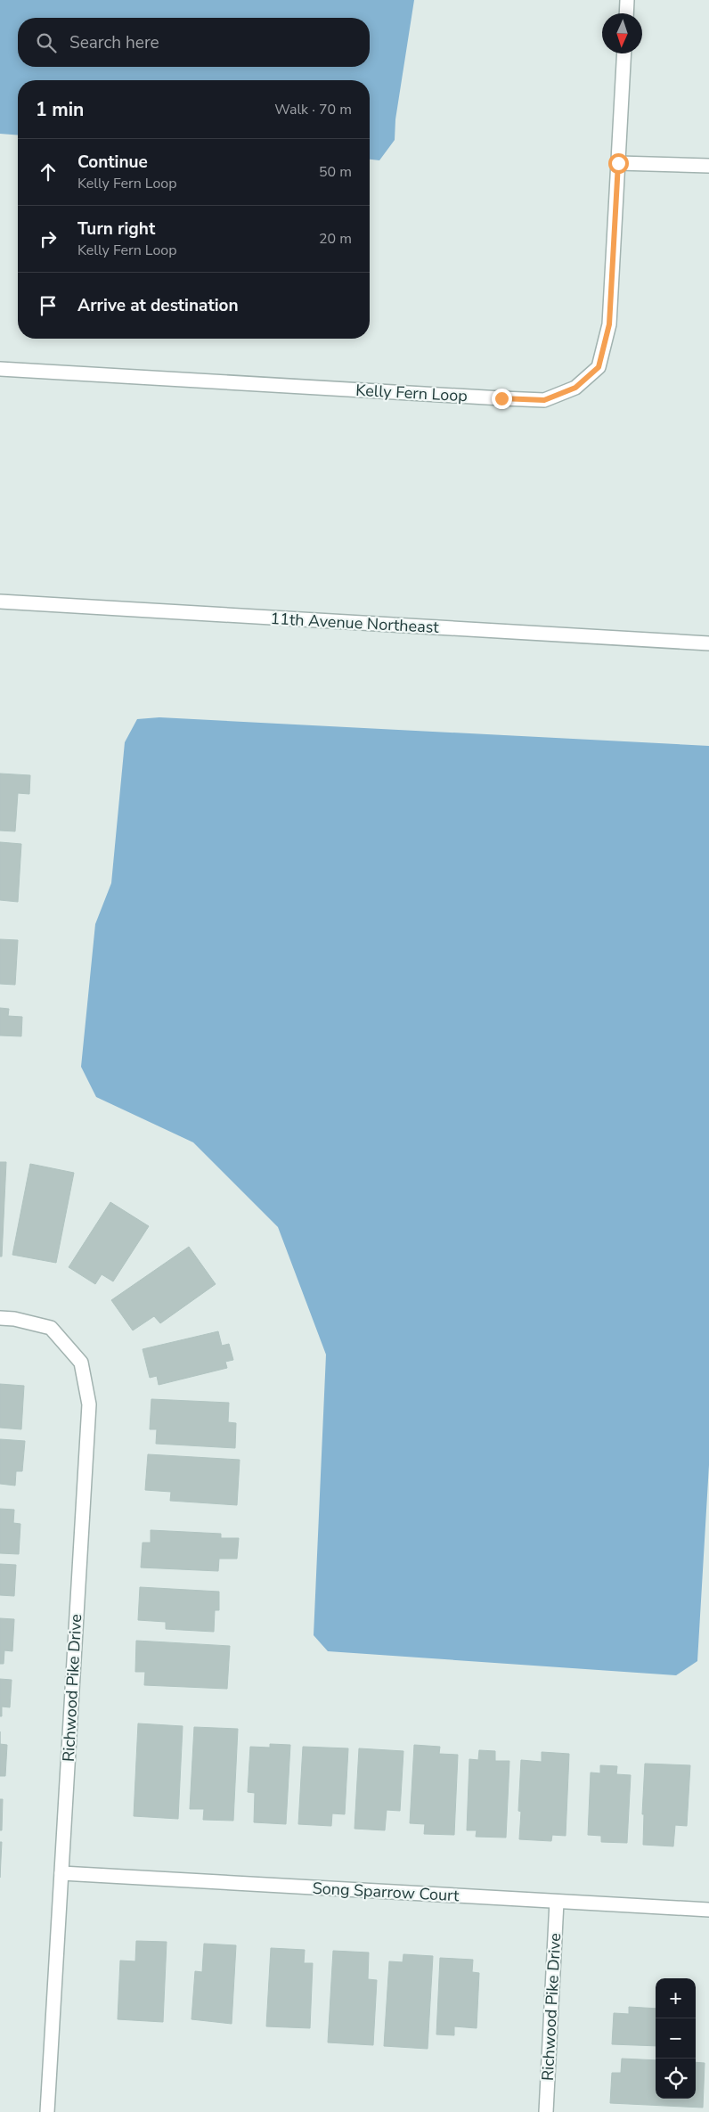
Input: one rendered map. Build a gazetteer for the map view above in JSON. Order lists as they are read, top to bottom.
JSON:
{
  "streets": {
    "street": [
      "Kelly Fern Loop",
      "11th Avenue Northeast",
      "Richwood Pike Drive",
      "Song Sparrow Court"
    ]
  },
  "crossings": [
    ["Richwood Pike Drive", "Song Sparrow Court"]
  ],
  "north": "bottom",
  "page": {
    "search": "Search here",
    "heading": ["1 min", "Walk · 70 m"],
    "list": [
      ["Continue", "Kelly Fern Loop", "50 m"],
      ["Turn right", "Kelly Fern Loop", "20 m"],
      "Arrive at destination"
    ],
    "map_buttons": ["+", "−"]
  }
}
